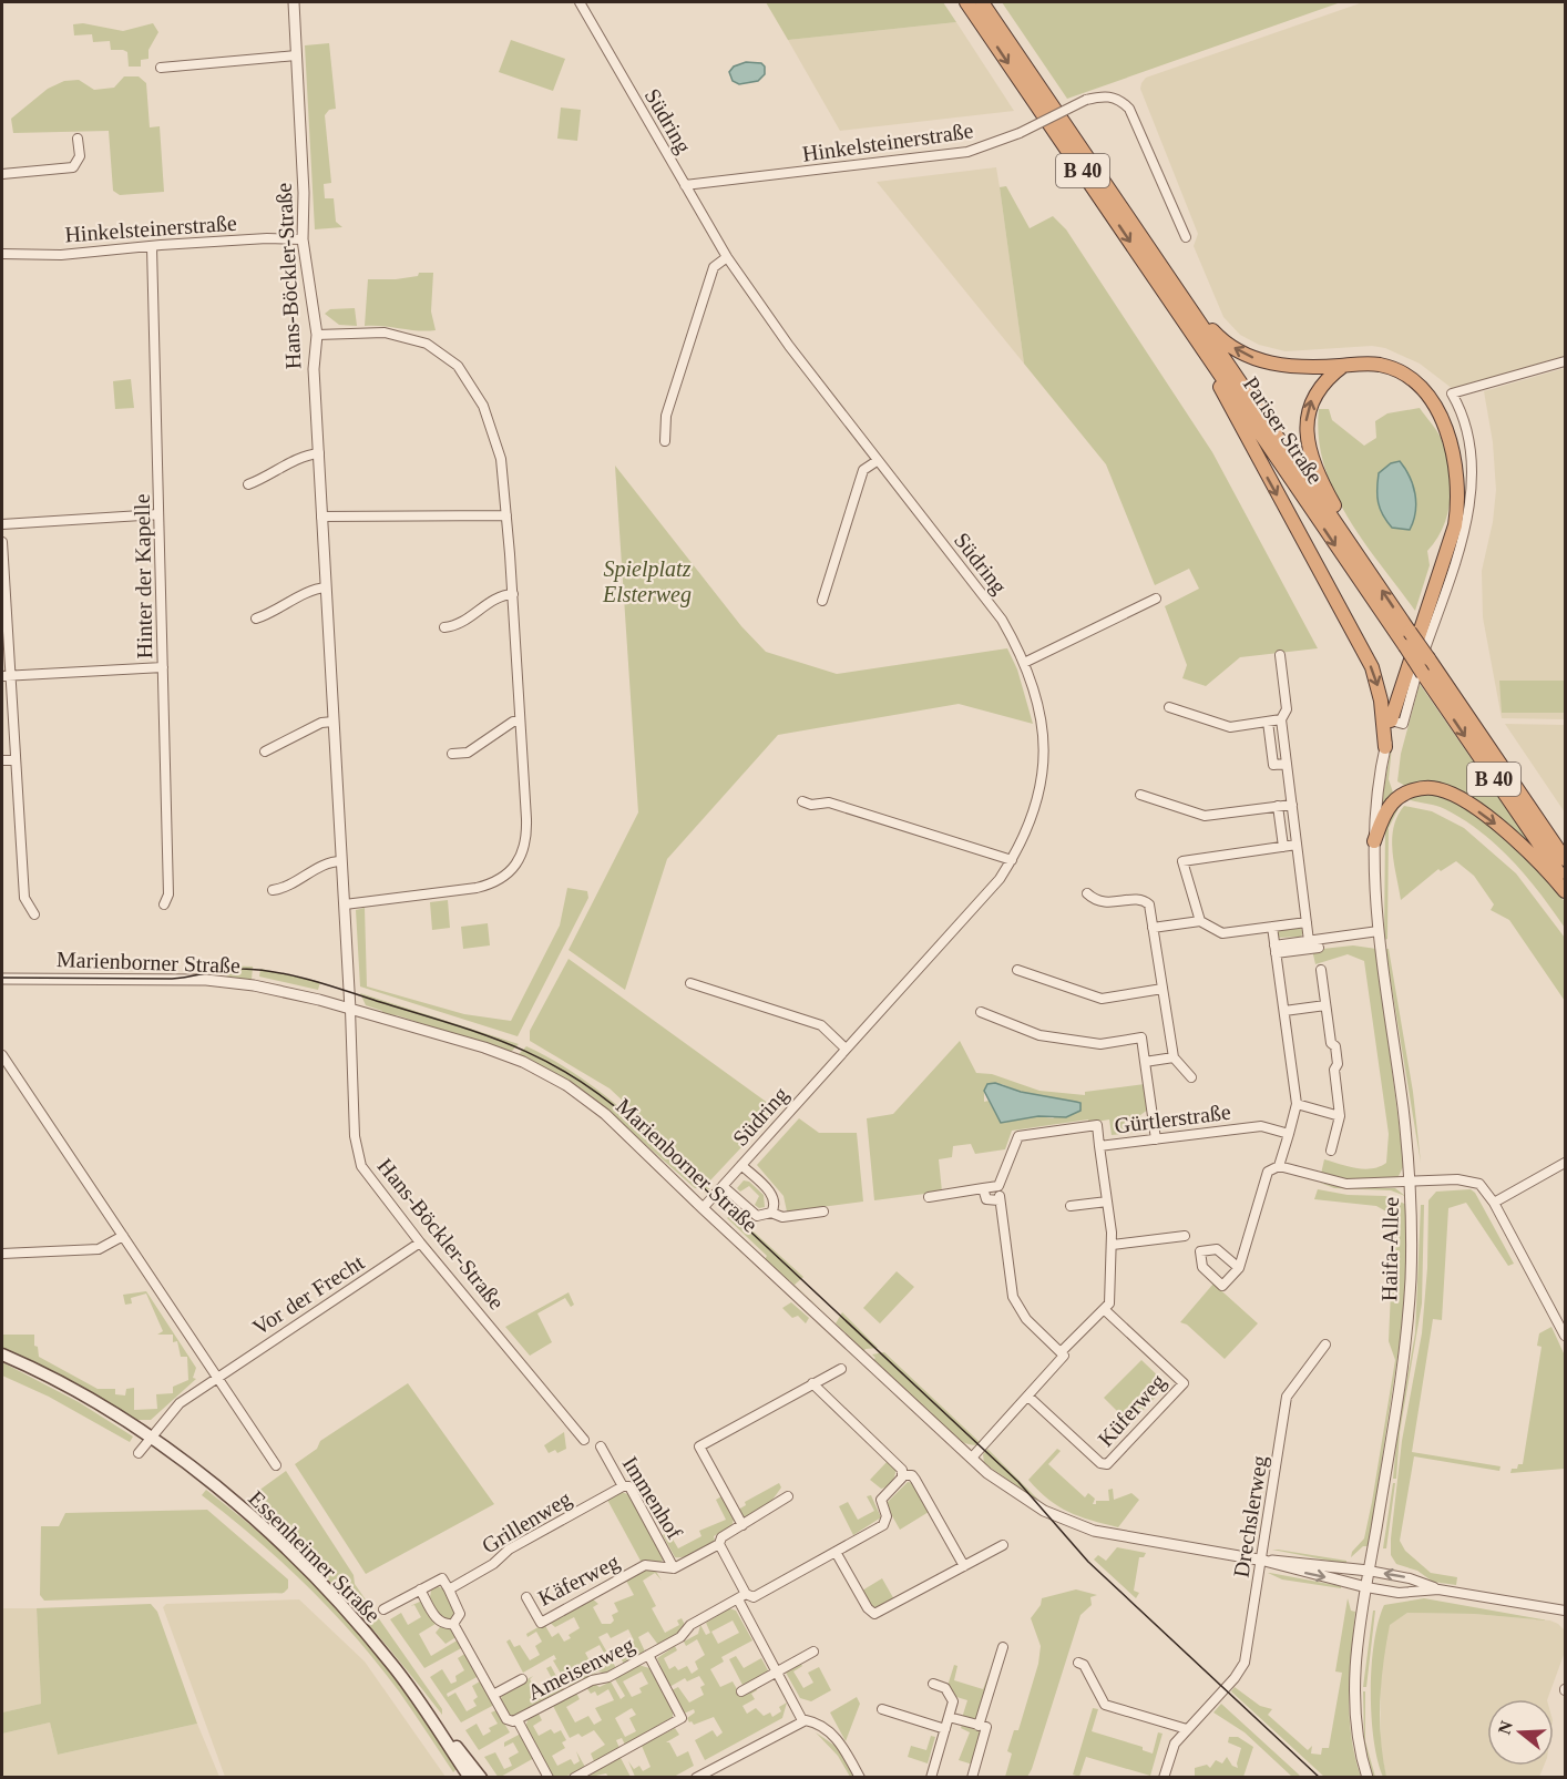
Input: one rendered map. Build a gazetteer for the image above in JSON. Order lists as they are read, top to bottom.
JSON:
{
  "streets": {
    "highway": ["B 40", "Pariser Straße"],
    "main road": ["Essenheimer Straße"],
    "street": [
      "Südring",
      "Hinkelsteinerstraße",
      "Hans-Böckler-Straße",
      "Hinter der Kapelle",
      "Marienborner Straße",
      "Gürtlerstraße",
      "Haifa-Allee",
      "Vor der Frecht",
      "Küferweg",
      "Immenhof",
      "Drechslerweg",
      "Grillenweg",
      "Käferweg",
      "Ameisenweg"
    ]
  },
  "crossings": [
    ["Südring", "Hinkelsteinerstraße"],
    ["Südring", "Marienborner Straße"],
    ["Hinkelsteinerstraße", "Hans-Böckler-Straße"],
    ["Hinkelsteinerstraße", "Hinter der Kapelle"],
    ["Hans-Böckler-Straße", "Marienborner Straße"],
    ["Hans-Böckler-Straße", "Vor der Frecht"],
    ["Marienborner Straße", "Haifa-Allee"],
    ["Marienborner Straße", "Drechslerweg"],
    ["Vor der Frecht", "Essenheimer Straße"],
    ["Immenhof", "Grillenweg"],
    ["Immenhof", "Käferweg"]
  ],
  "parks": ["Spielplatz Elsterweg"],
  "north": "left"
}
